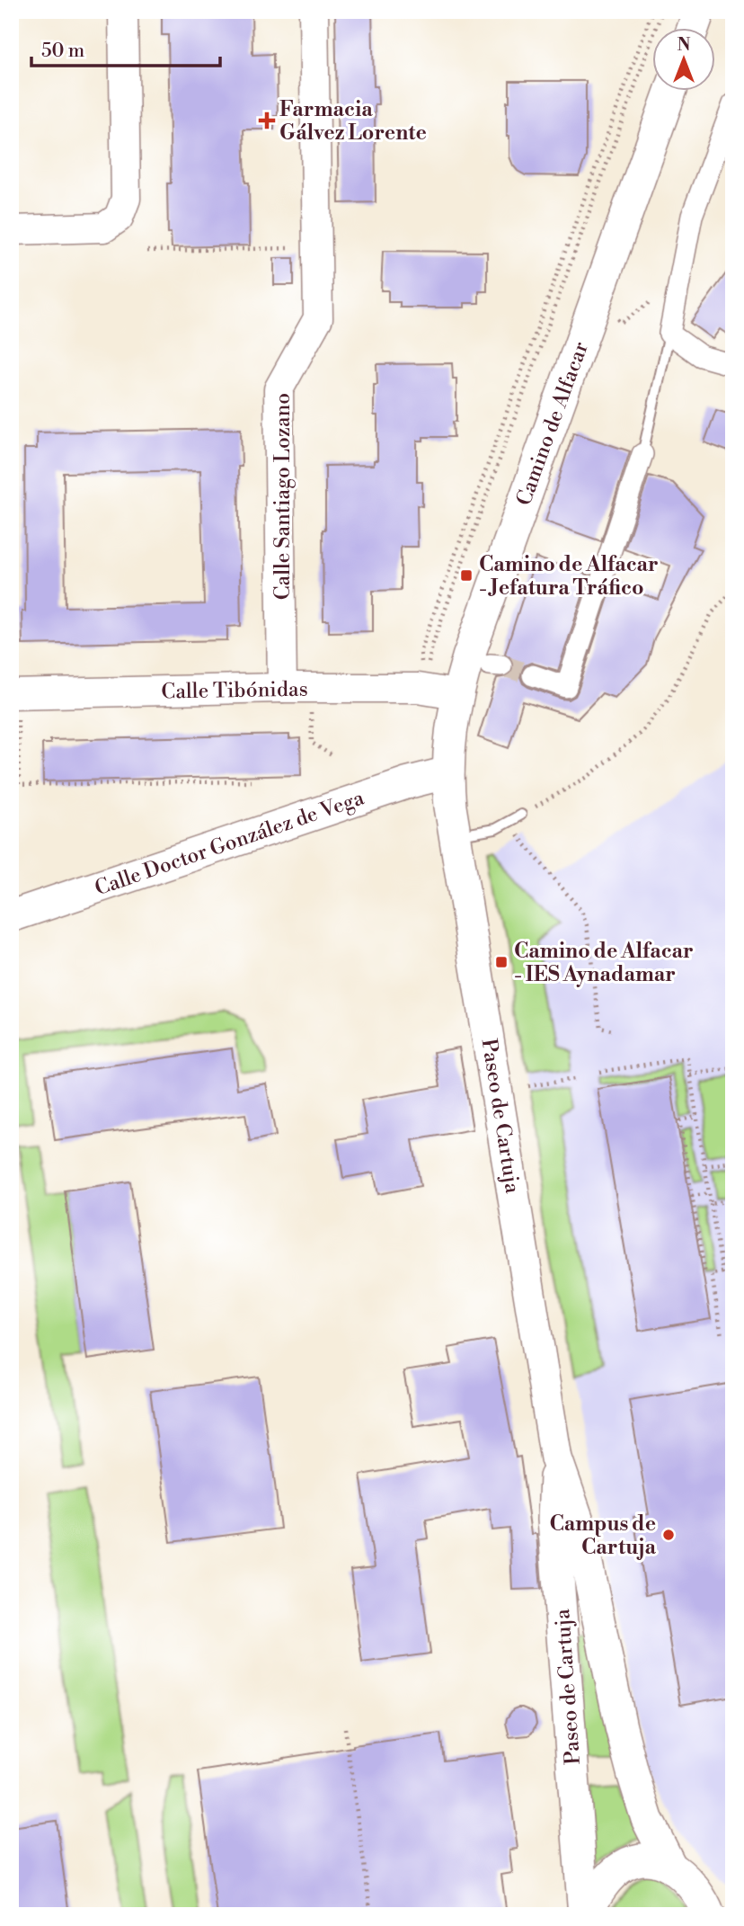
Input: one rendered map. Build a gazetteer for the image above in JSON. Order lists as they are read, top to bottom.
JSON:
{
  "streets": {
    "main road": ["Camino de Alfacar", "Calle Doctor González de Vega", "Paseo de Cartuja"],
    "street": ["Calle Santiago Lozano", "Calle Tibónidas"]
  },
  "crossings": [
    ["Camino de Alfacar", "Calle Tibónidas"],
    ["Camino de Alfacar", "Calle Doctor González de Vega"],
    ["Camino de Alfacar", "Paseo de Cartuja"],
    ["Calle Santiago Lozano", "Calle Tibónidas"],
    ["Calle Doctor González de Vega", "Paseo de Cartuja"]
  ],
  "places": {
    "health": ["Farmacia Gálvez Lorente"],
    "transit": ["Camino de Alfacar - Jefatura Tráfico", "Camino de Alfacar - IES Aynadamar"],
    "other": ["Campus de Cartuja"]
  },
  "scale_bar": "50 m",
  "north": "top"
}
